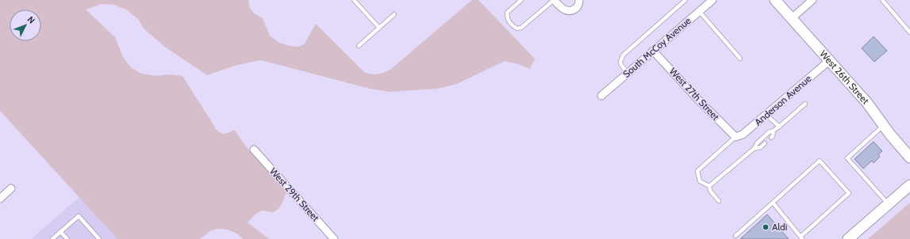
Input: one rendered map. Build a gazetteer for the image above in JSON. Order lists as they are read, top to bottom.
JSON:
{
  "streets": {
    "street": [
      "South McCoy Avenue",
      "West 26th Street",
      "West 27th Street",
      "Anderson Avenue",
      "West 29th Street"
    ]
  },
  "crossings": [
    ["South McCoy Avenue", "West 27th Street"],
    ["West 26th Street", "Anderson Avenue"],
    ["West 27th Street", "Anderson Avenue"]
  ],
  "places": ["Aldi"],
  "north": "top right"
}
